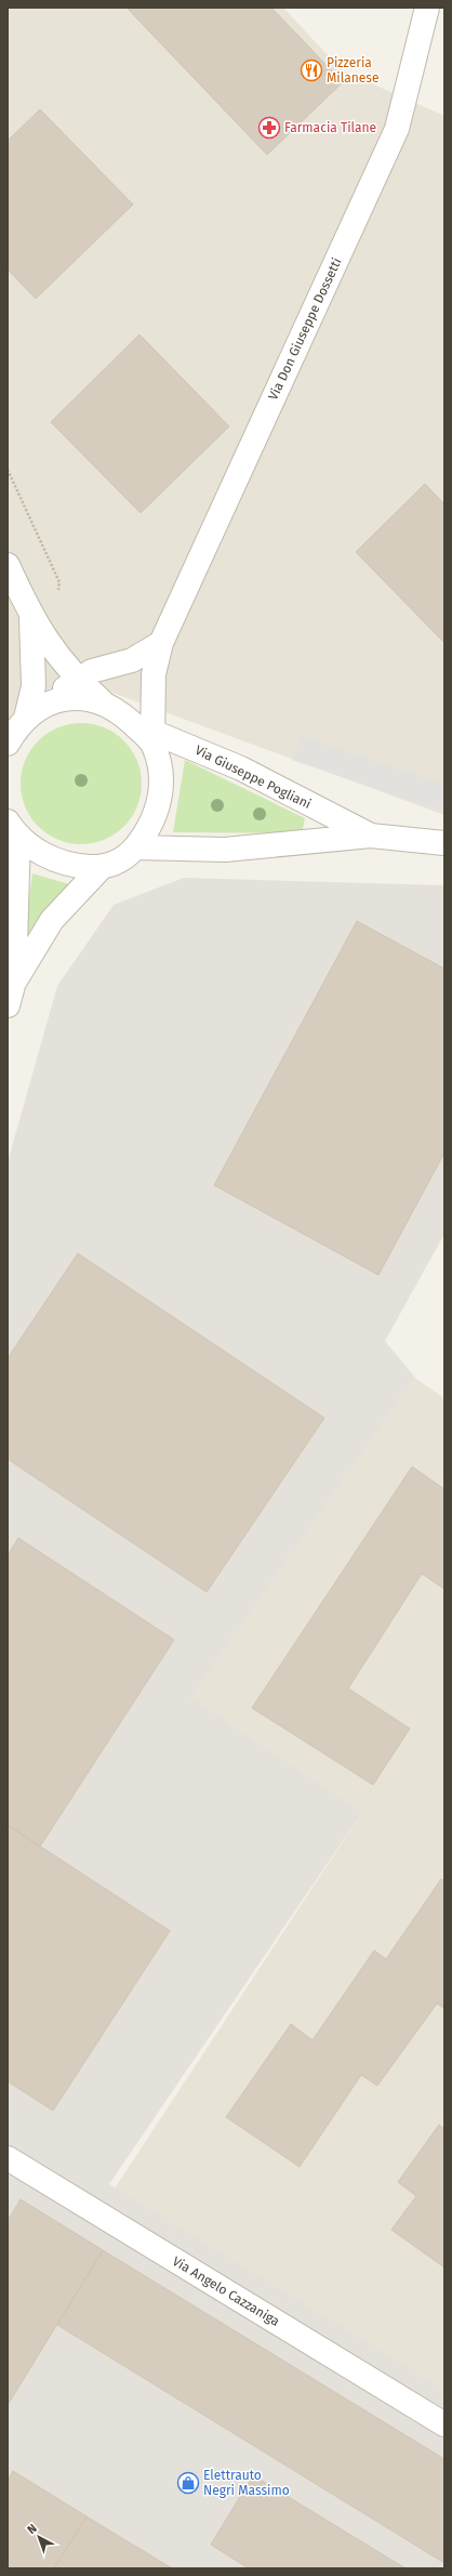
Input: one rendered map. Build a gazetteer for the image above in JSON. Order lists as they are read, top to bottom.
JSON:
{
  "streets": {
    "street": ["Via Don Giuseppe Dossetti", "Via Giuseppe Pogliani", "Via Angelo Cazzaniga"]
  },
  "crossings": [
    ["Via Don Giuseppe Dossetti", "Via Giuseppe Pogliani"]
  ],
  "places": {
    "restaurant": ["Pizzeria Milanese"],
    "pharmacy": ["Farmacia Tilane"],
    "shop": ["Elettrauto Negri Massimo"]
  },
  "north": "top left"
}
